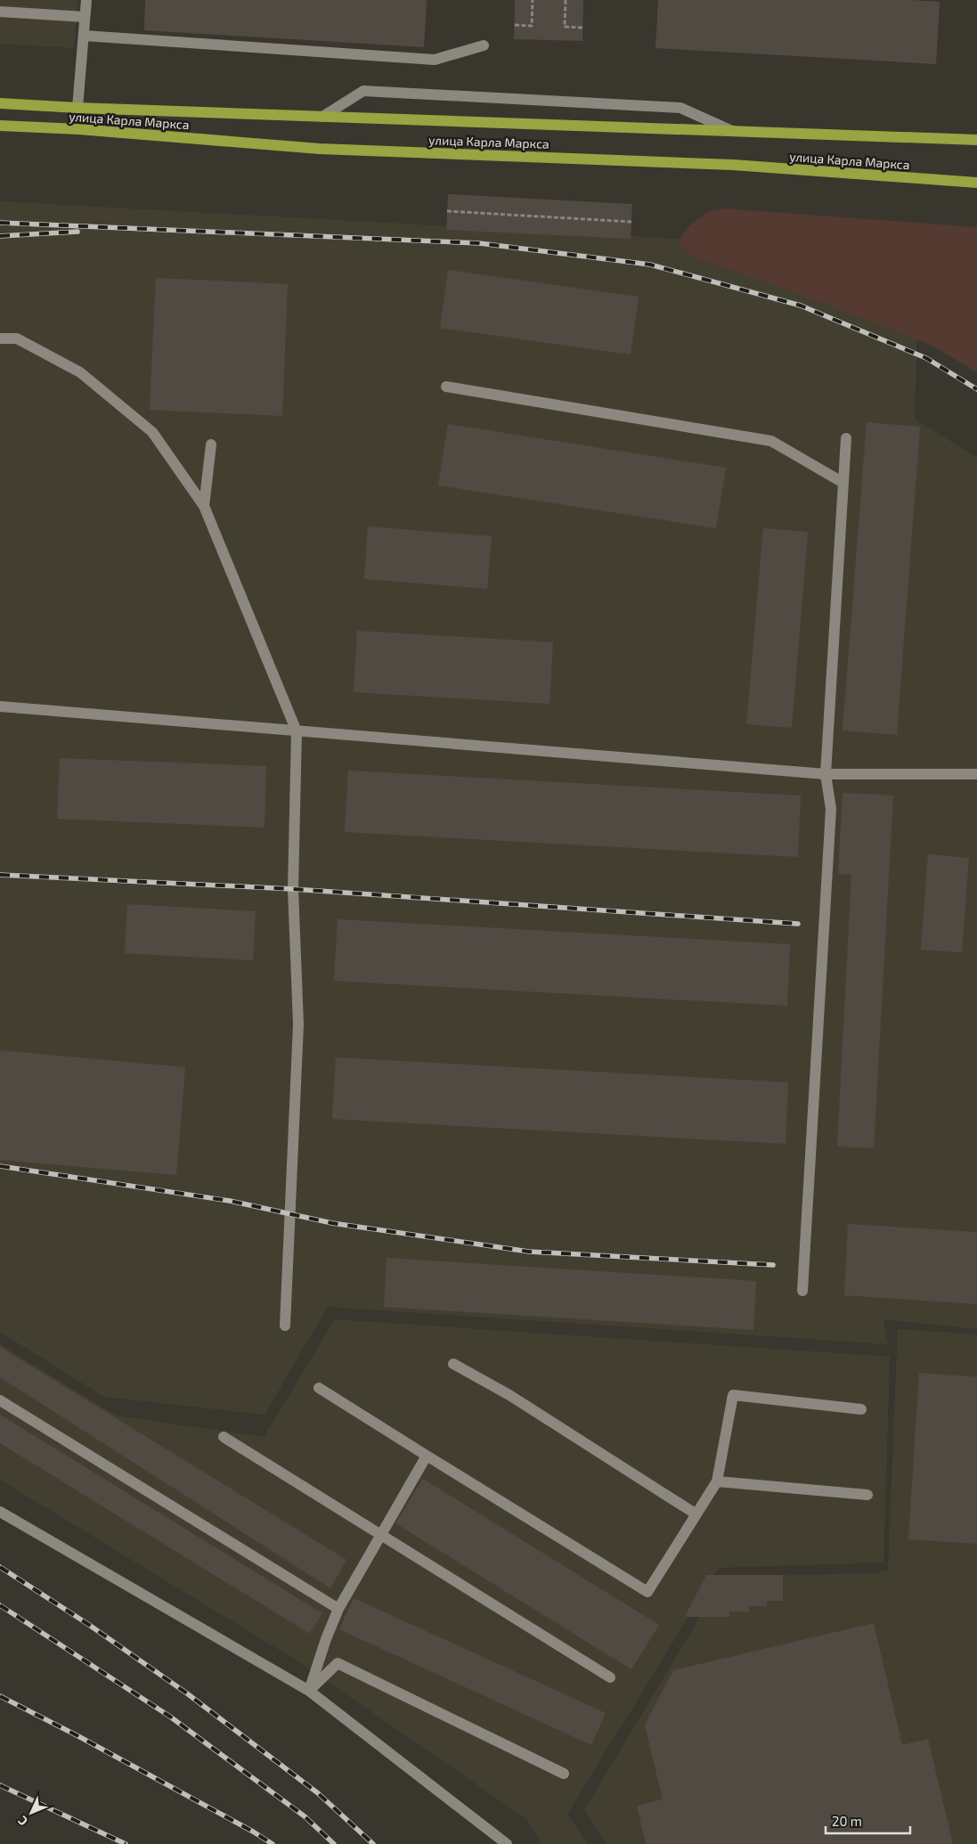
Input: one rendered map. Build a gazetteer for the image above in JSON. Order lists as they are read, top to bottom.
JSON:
{
  "streets": {
    "main road": ["улица Карла Маркса"]
  },
  "scale_bar": "20 m",
  "north": "bottom left"
}
